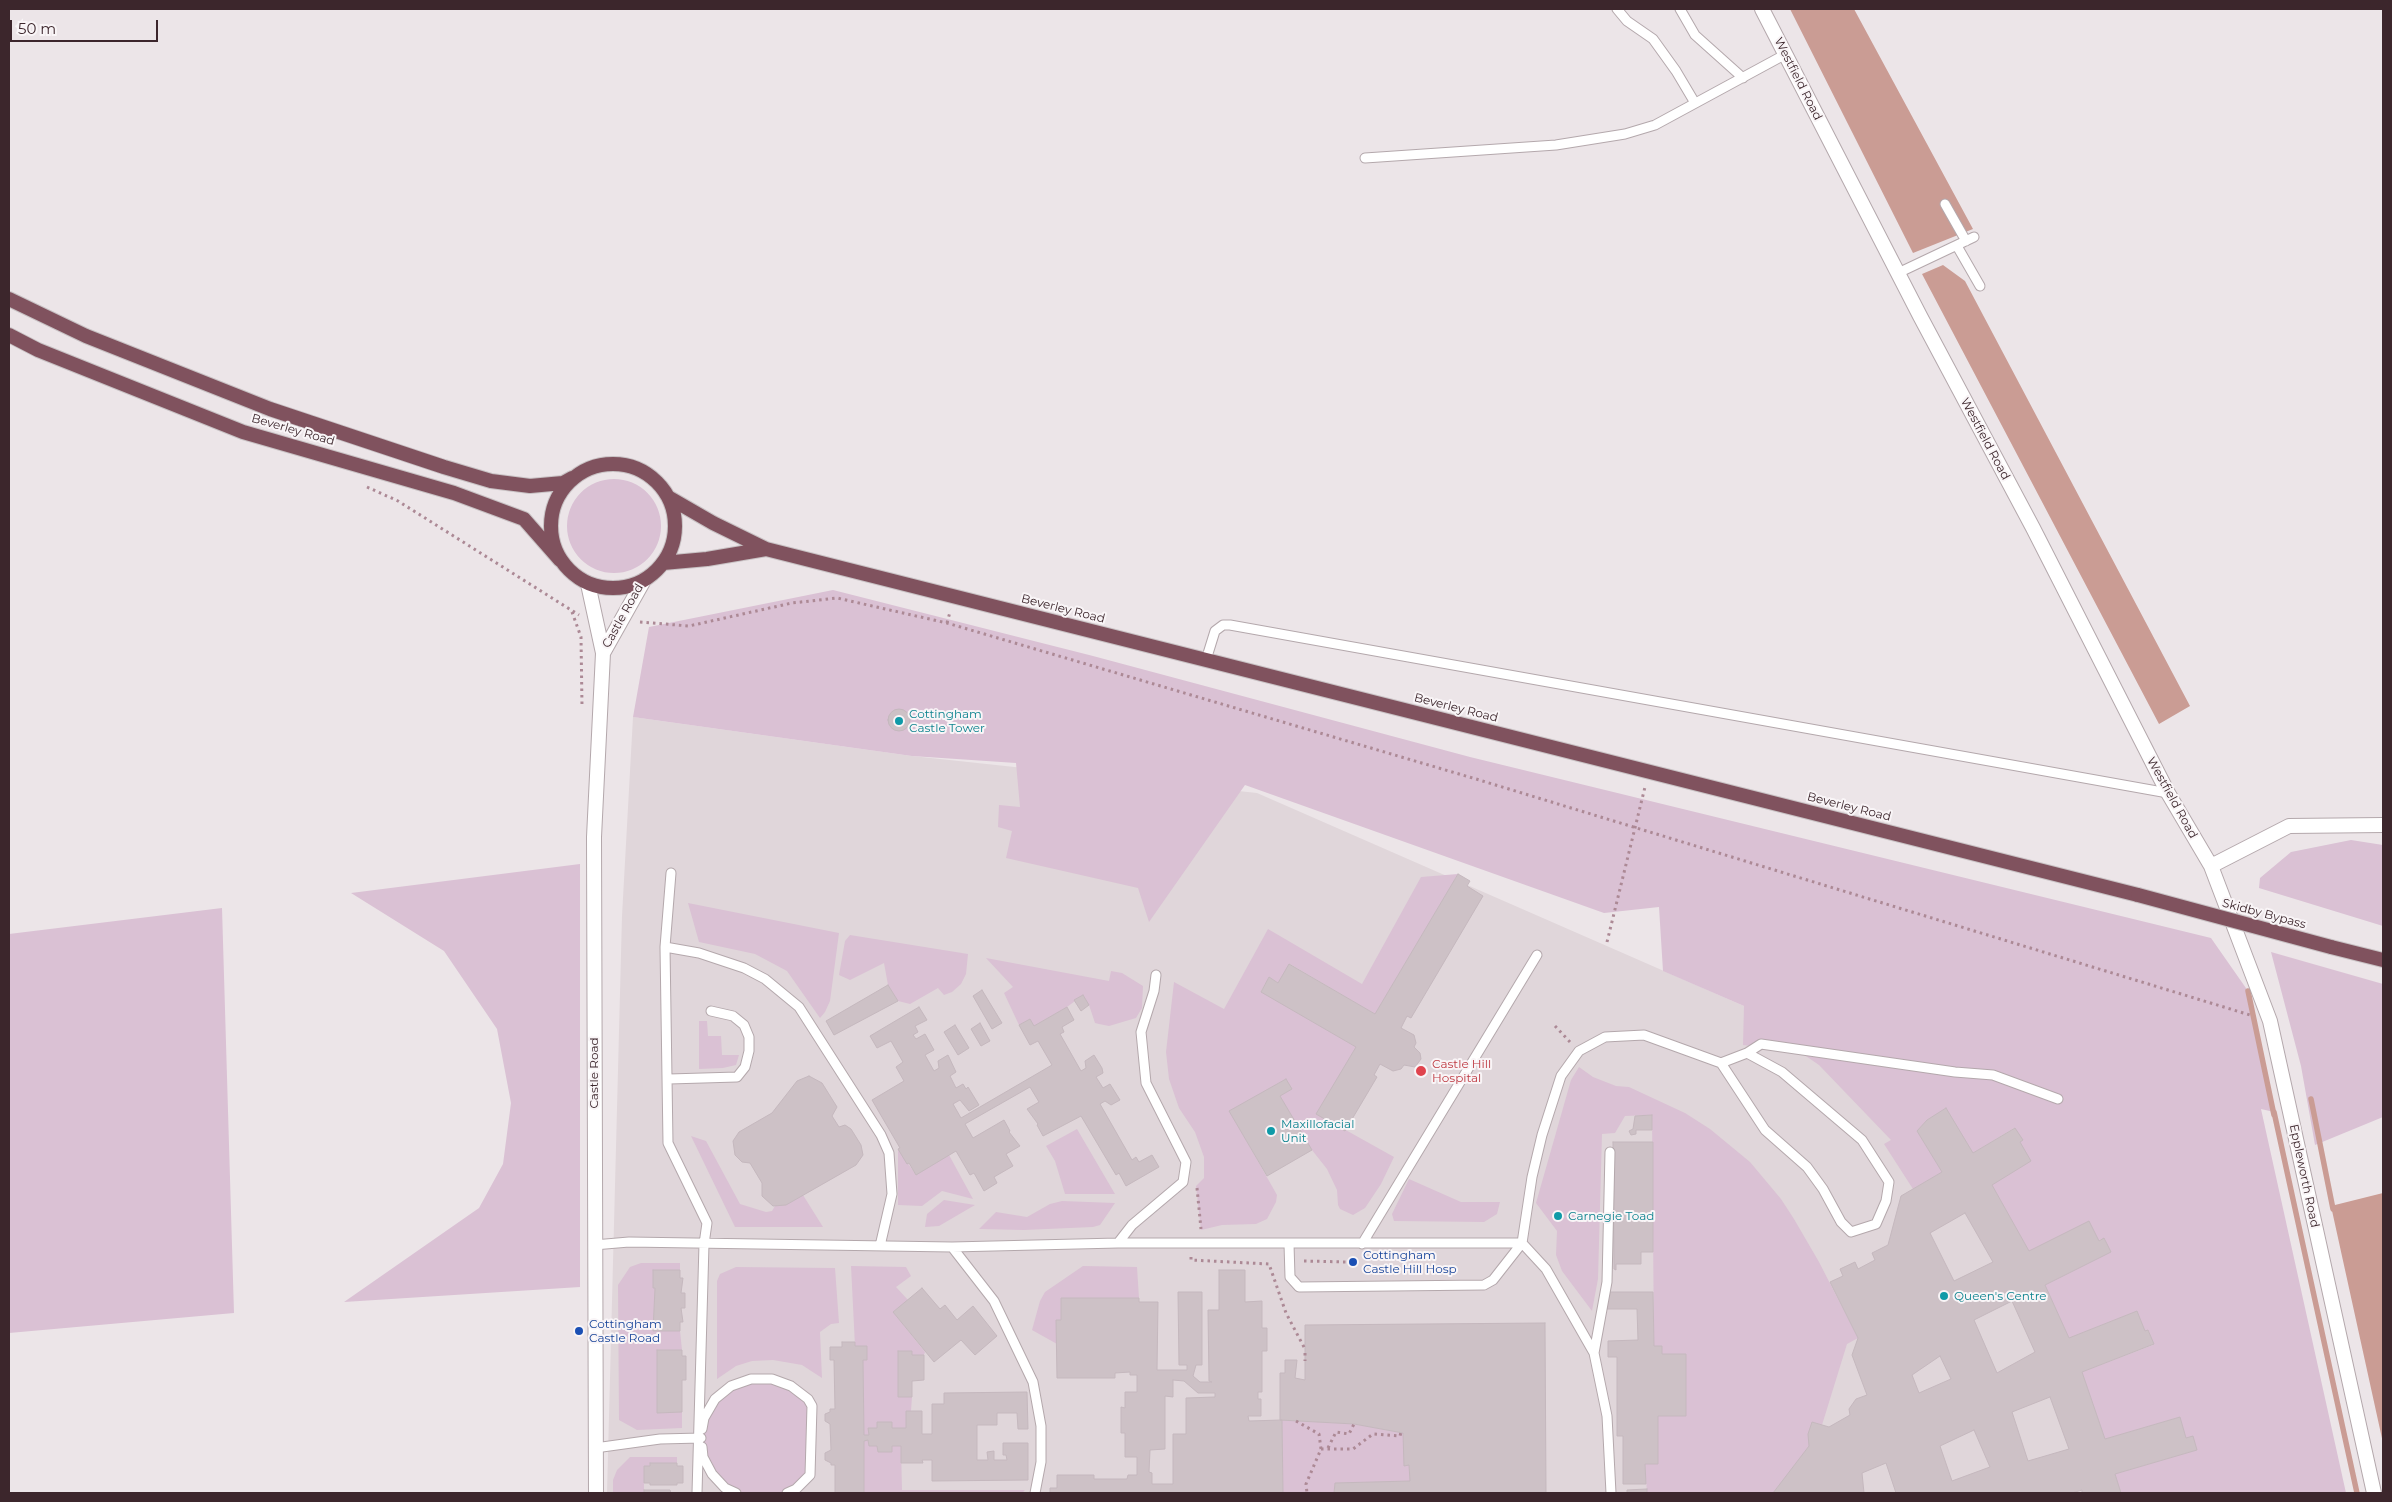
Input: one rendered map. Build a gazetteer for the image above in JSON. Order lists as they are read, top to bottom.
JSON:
{
  "streets": {
    "highway": ["Beverley Road", "Skidby Bypass"],
    "street": ["Westfield Road", "Castle Road", "Eppleworth Road"]
  },
  "crossings": [
    ["Westfield Road", "Eppleworth Road"],
    ["Beverley Road", "Castle Road"],
    ["Beverley Road", "Skidby Bypass"]
  ],
  "places": [
    "Cottingham Castle Tower",
    "Castle Hill Hospital",
    "Maxillofacial Unit",
    "Carnegie Toad",
    "Cottingham Castle Hill Hosp",
    "Queen's Centre",
    "Cottingham Castle Road"
  ],
  "scale_bar": "50 m"
}
